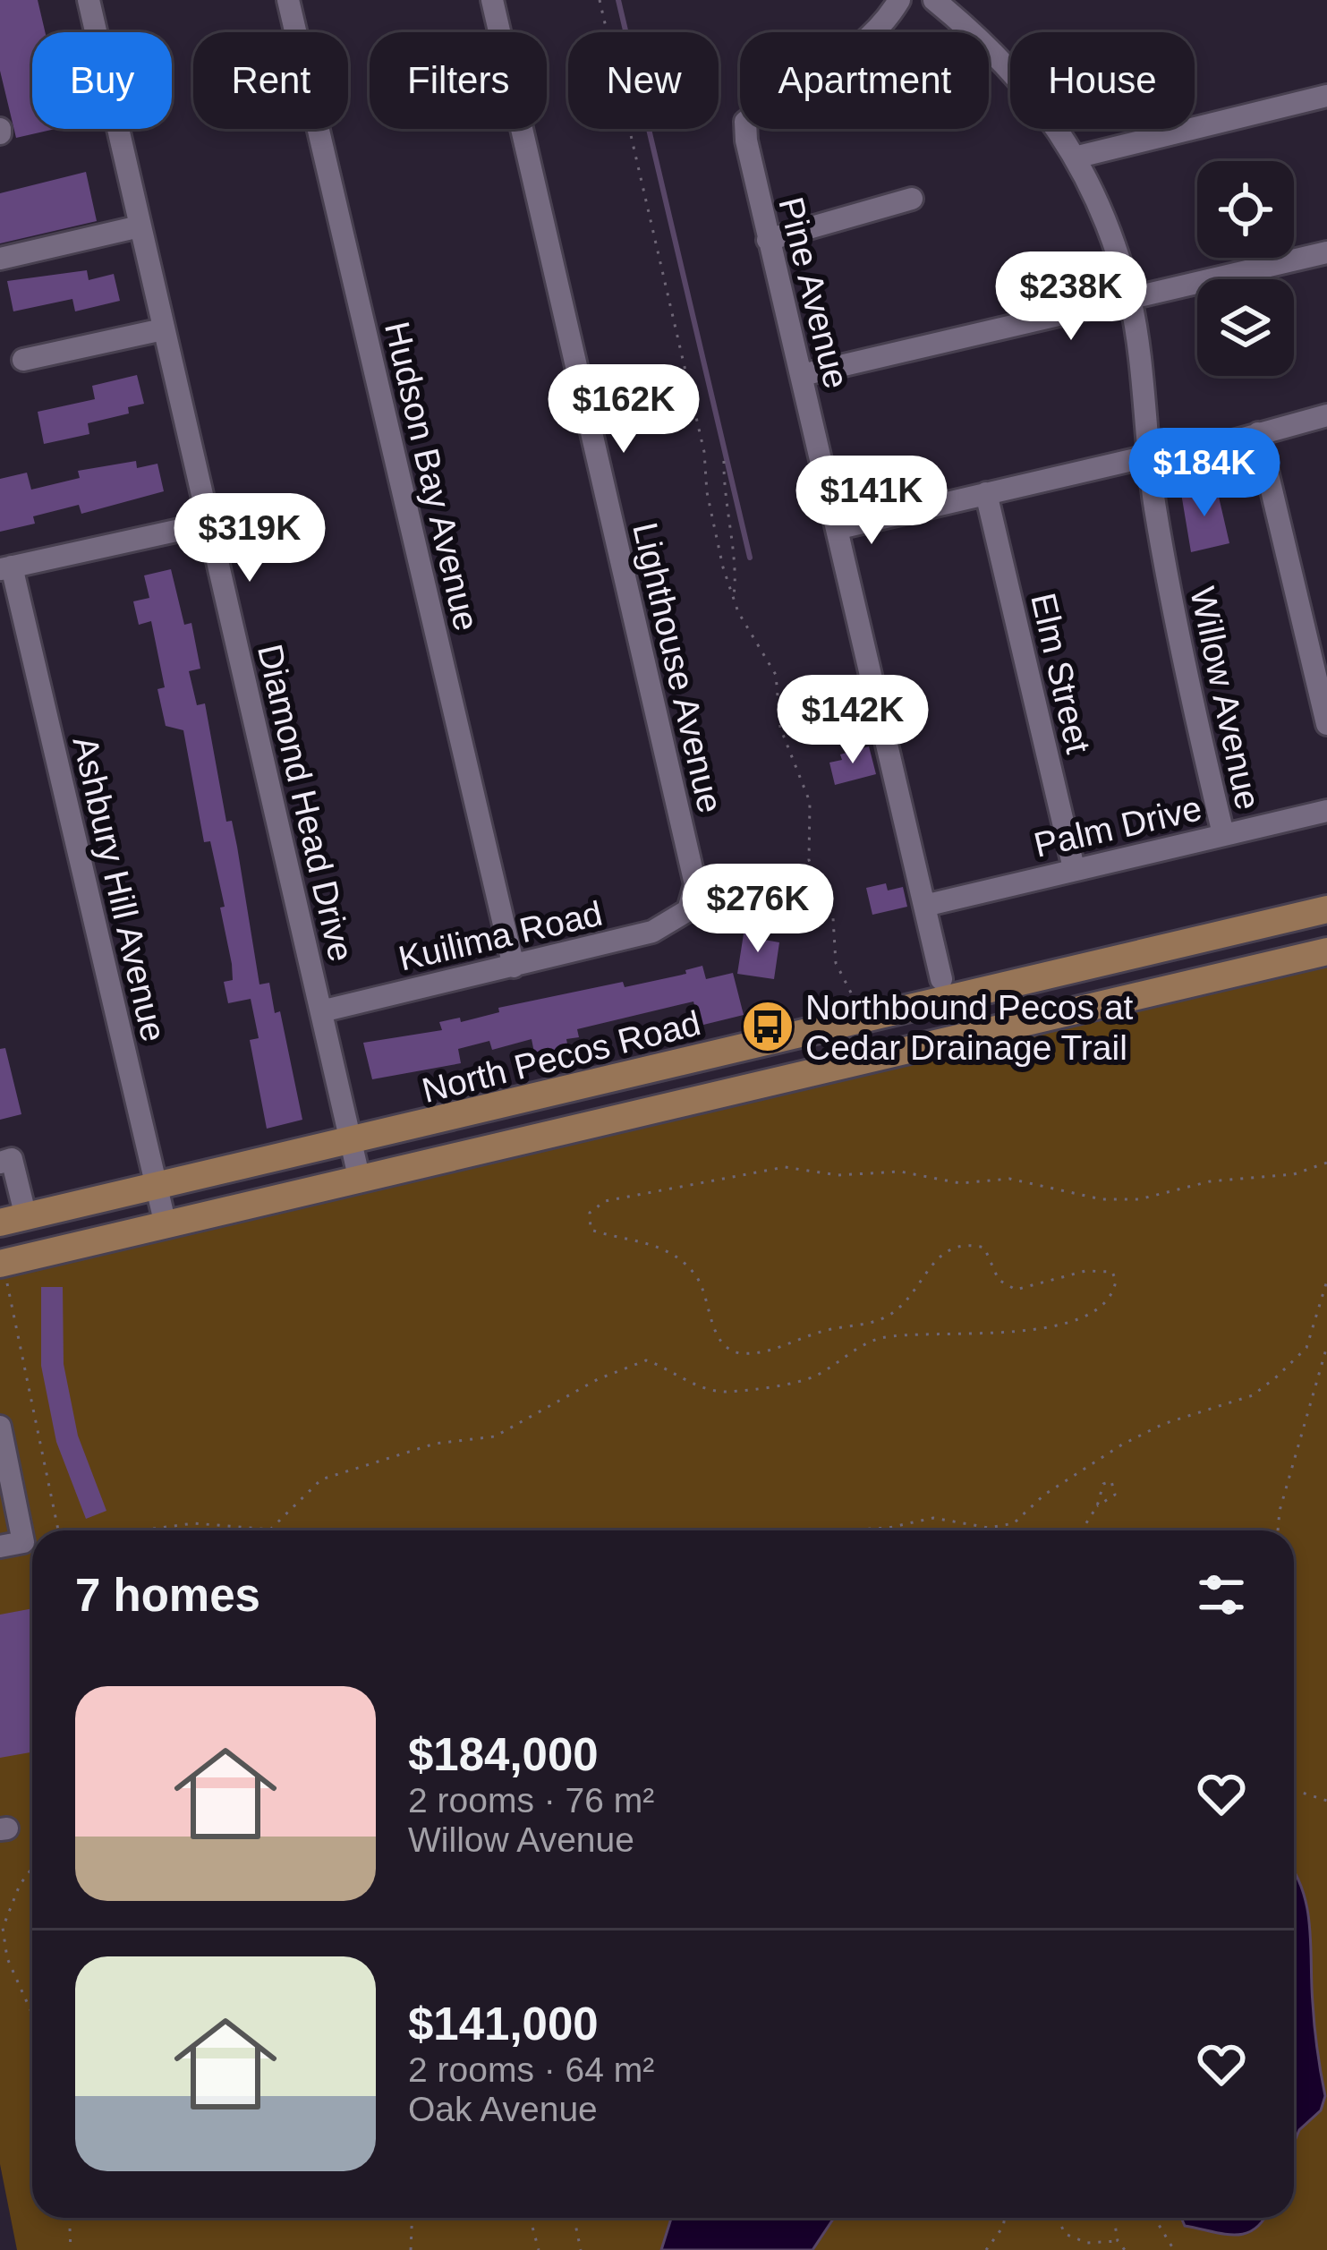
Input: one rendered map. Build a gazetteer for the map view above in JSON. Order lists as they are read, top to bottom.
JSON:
{
  "streets": {
    "main road": ["North Pecos Road"],
    "street": [
      "Pine Avenue",
      "Hudson Bay Avenue",
      "Lighthouse Avenue",
      "Elm Street",
      "Willow Avenue",
      "Diamond Head Drive",
      "Palm Drive",
      "Ashbury Hill Avenue",
      "Kuilima Road"
    ]
  },
  "crossings": [
    ["Pine Avenue", "Palm Drive"],
    ["Hudson Bay Avenue", "Kuilima Road"],
    ["Lighthouse Avenue", "Kuilima Road"],
    ["Elm Street", "Palm Drive"],
    ["Willow Avenue", "Palm Drive"],
    ["Diamond Head Drive", "Kuilima Road"],
    ["Diamond Head Drive", "North Pecos Road"],
    ["Ashbury Hill Avenue", "North Pecos Road"]
  ],
  "places": {
    "bus stop": ["Northbound Pecos at Cedar Drainage Trail"]
  },
  "page": {
    "chip": [
      "Buy",
      "Rent",
      "Filters",
      "New",
      "Apartment",
      "House"
    ],
    "price": [
      "$238K",
      "$162K",
      "$184K",
      "$141K",
      "$319K",
      "$142K",
      "$276K"
    ],
    "heading": "7 homes",
    "list": [
      {
        "name": "$184,000",
        "note": "2 rooms · 76 m² · Willow Avenue"
      },
      {
        "name": "$141,000",
        "note": "2 rooms · 64 m² · Oak Avenue"
      }
    ]
  }
}
